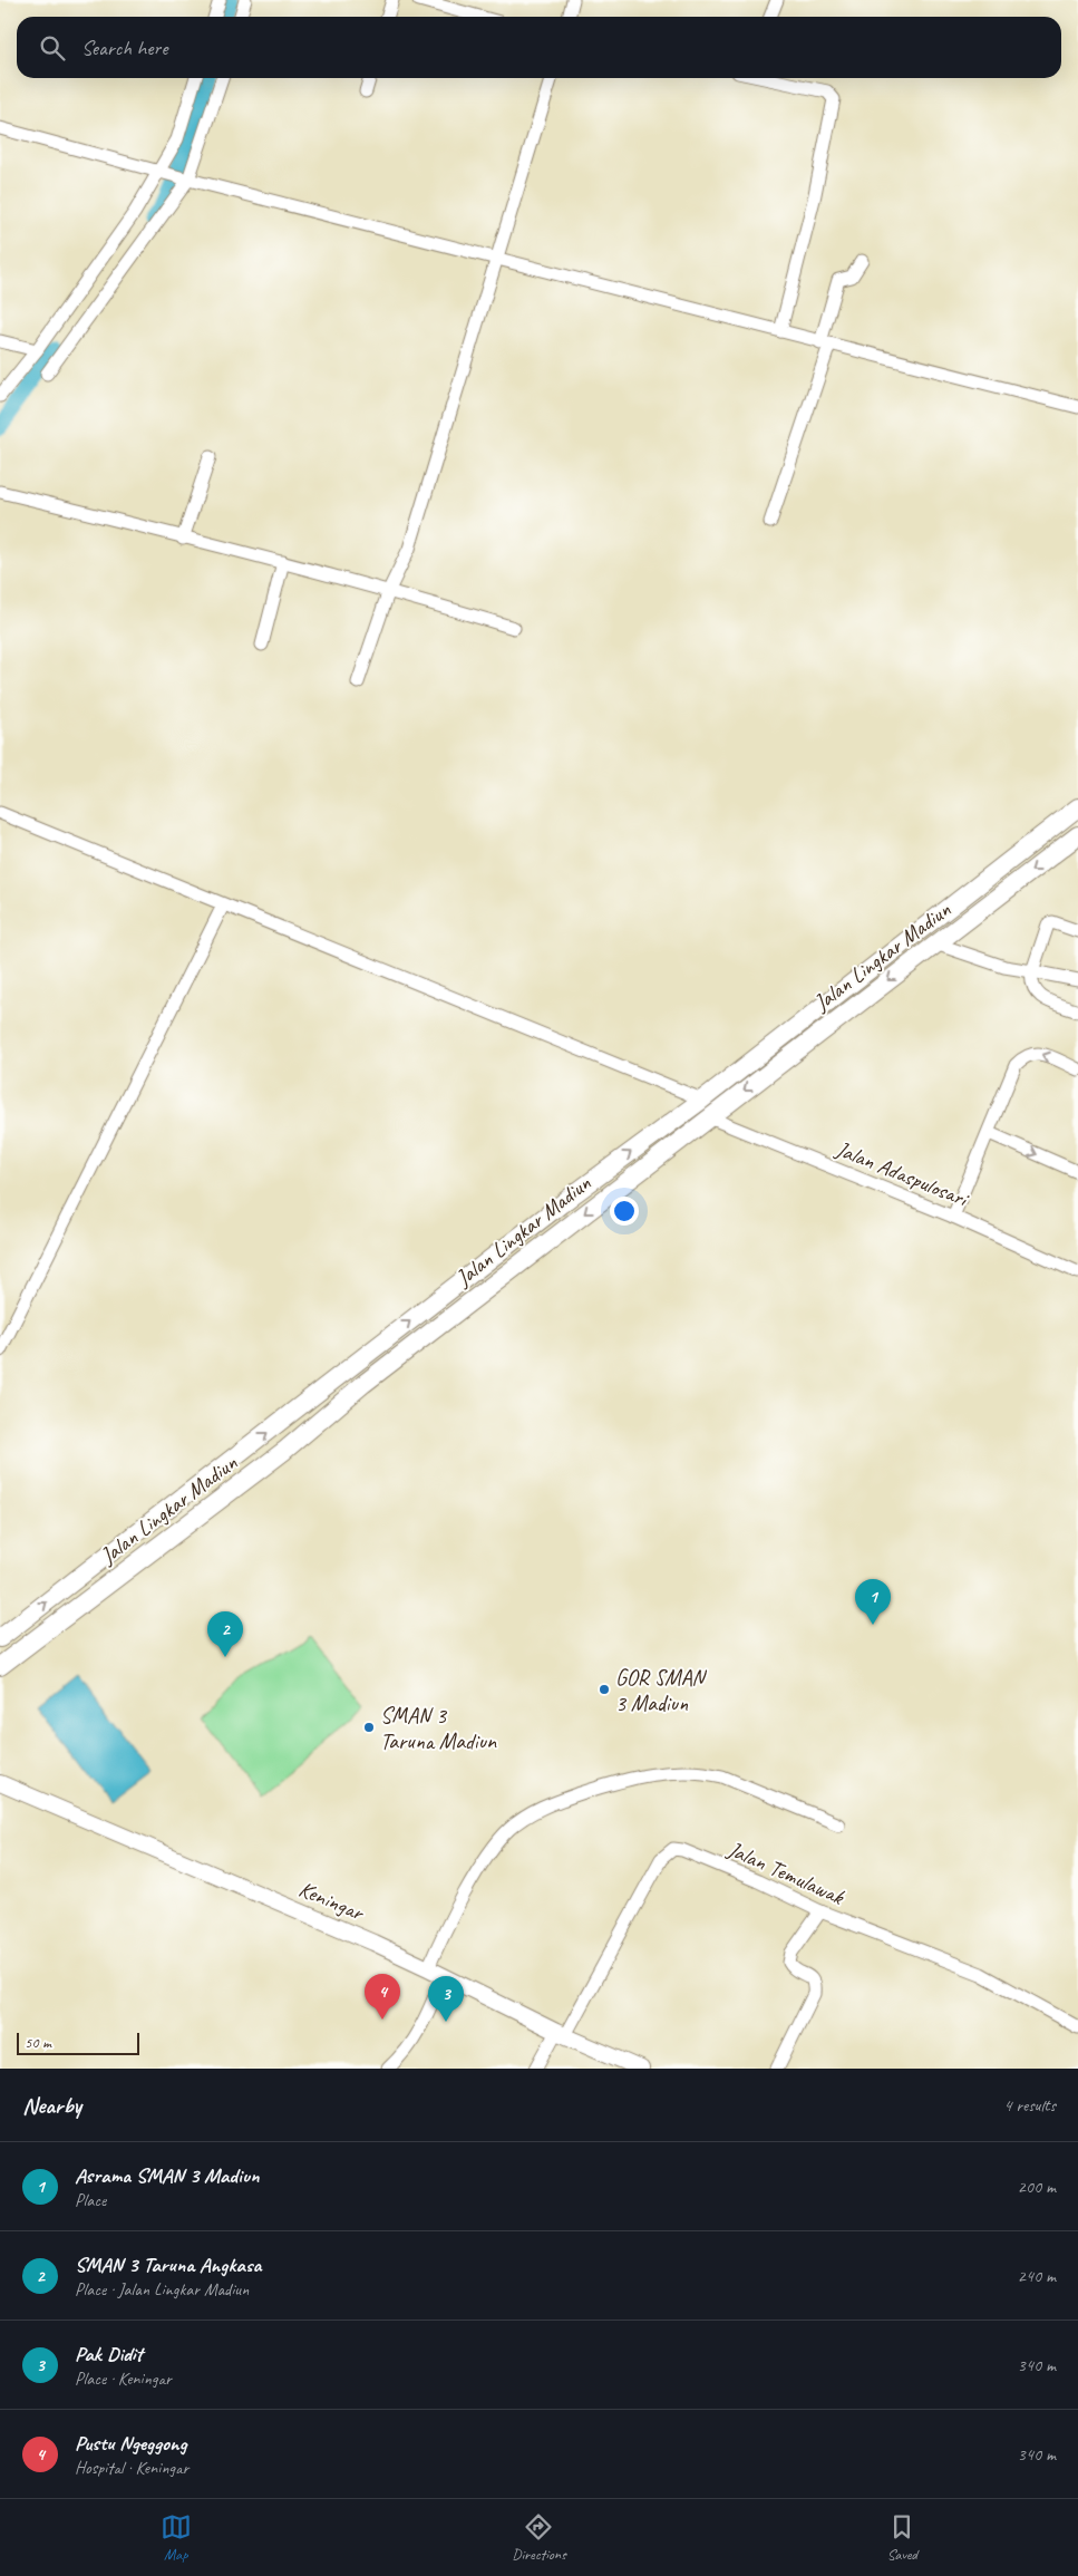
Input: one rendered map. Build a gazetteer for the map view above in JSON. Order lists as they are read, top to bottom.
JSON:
{
  "streets": {
    "main road": ["Jalan Lingkar Madiun"],
    "street": ["Jalan Adaspulosari", "Jalan Temulawak", "Keningar"]
  },
  "crossings": [
    ["Jalan Lingkar Madiun", "Jalan Adaspulosari"],
    ["Jalan Temulawak", "Keningar"]
  ],
  "places": ["GOR SMAN 3 Madiun", "SMAN 3 Taruna Madiun"],
  "scale_bar": "50 m",
  "page": {
    "search": "Search here",
    "pins": [
      "1",
      "2",
      "4",
      "3"
    ],
    "scale": "50 m",
    "heading": ["Nearby", "4 results"],
    "list": [
      {
        "mark": "1",
        "name": "Asrama SMAN 3 Madiun",
        "note": "Place",
        "value": "200 m"
      },
      {
        "mark": "2",
        "name": "SMAN 3 Taruna Angkasa",
        "note": "Place · Jalan Lingkar Madiun",
        "value": "240 m"
      },
      {
        "mark": "3",
        "name": "Pak Didit",
        "note": "Place · Keningar",
        "value": "340 m"
      },
      {
        "mark": "4",
        "name": "Pustu Ngeggong",
        "note": "Hospital · Keningar",
        "value": "340 m"
      }
    ],
    "nav": ["Map", "Directions", "Saved"]
  }
}
